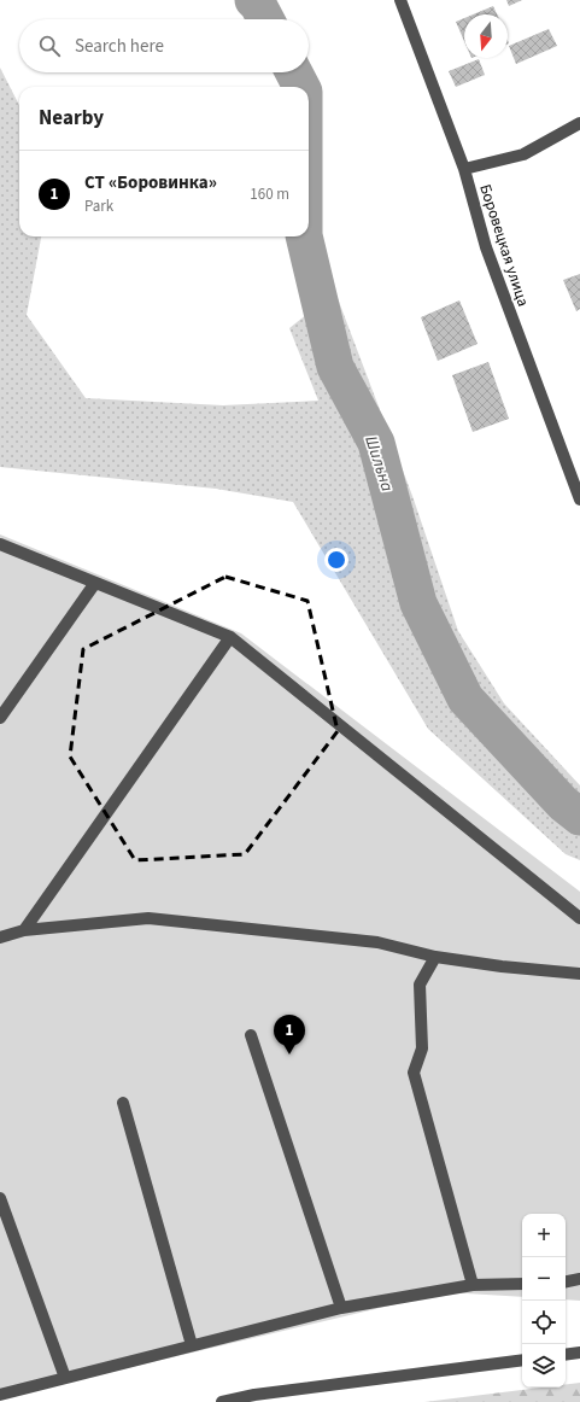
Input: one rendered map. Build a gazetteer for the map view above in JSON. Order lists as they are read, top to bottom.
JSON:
{
  "streets": {
    "street": ["Боровецкая улица"]
  },
  "water": ["Шильна"],
  "north": "bottom",
  "page": {
    "search": "Search here",
    "heading": "Nearby",
    "list": [
      {
        "mark": "1",
        "name": "СТ «Боровинка»",
        "note": "Park",
        "value": "160 m"
      }
    ],
    "pins": "1",
    "map_buttons": ["+", "−"]
  }
}
